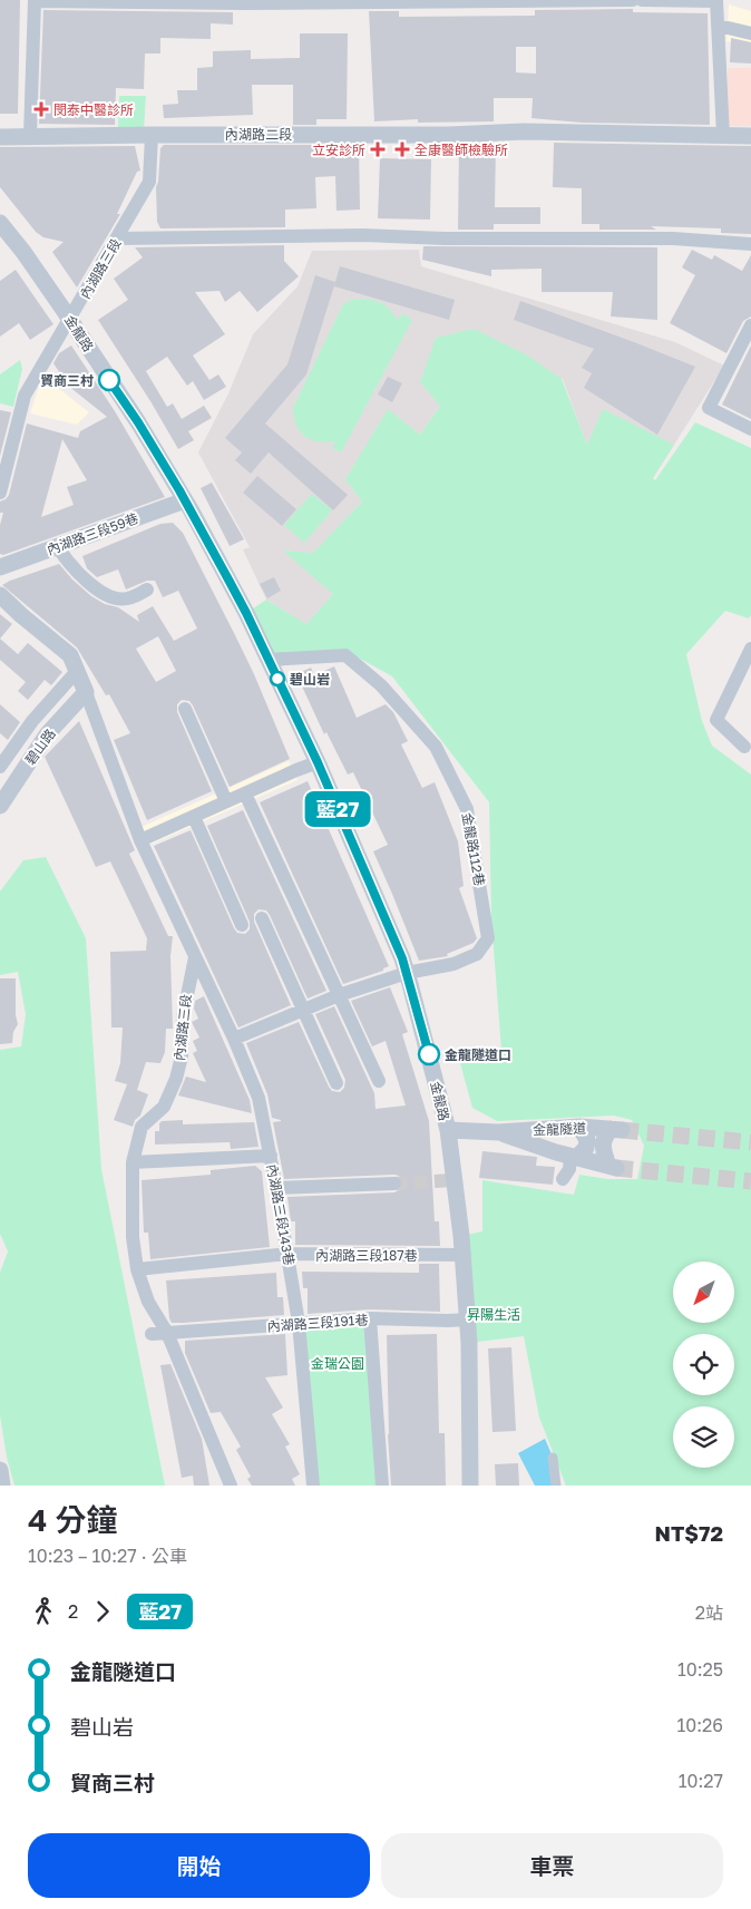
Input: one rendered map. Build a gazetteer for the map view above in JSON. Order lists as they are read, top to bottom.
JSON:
{
  "streets": {
    "street": [
      "內湖路二段",
      "內湖路三段",
      "金龍路",
      "內湖路三段59巷",
      "碧山路",
      "金龍路112巷",
      "金龍隧道",
      "內湖路三段143巷",
      "內湖路三段187巷",
      "內湖路三段191巷"
    ]
  },
  "crossings": [
    ["內湖路二段", "內湖路三段"],
    ["內湖路三段", "金龍路"],
    ["內湖路三段", "內湖路三段143巷"],
    ["內湖路三段", "內湖路三段187巷"],
    ["內湖路三段", "內湖路三段191巷"],
    ["金龍路", "內湖路三段59巷"],
    ["金龍路", "金龍路112巷"],
    ["金龍路", "金龍隧道"],
    ["金龍路", "內湖路三段187巷"],
    ["金龍路", "內湖路三段191巷"],
    ["金龍路112巷", "內湖路三段143巷"],
    ["內湖路三段143巷", "內湖路三段187巷"],
    ["內湖路三段143巷", "內湖路三段191巷"]
  ],
  "parks": ["昇陽生活", "金瑞公園"],
  "places": {
    "health": ["閔泰中醫診所", "立安診所", "全康醫師檢驗所"],
    "other": ["貿商三村", "碧山岩", "金龍隧道口"]
  },
  "lines": ["bus line 藍27"],
  "north": "bottom left",
  "page": {
    "on_map": "藍27",
    "heading": ["4 分鐘", "10:23 – 10:27 · 公車", "NT$72"],
    "legs": ["2", "藍27", "2站"],
    "list": [
      {
        "name": "金龍隧道口",
        "value": "10:25"
      },
      {
        "name": "碧山岩",
        "value": "10:26"
      },
      {
        "name": "貿商三村",
        "value": "10:27"
      }
    ],
    "buttons": ["開始", "車票"]
  }
}
